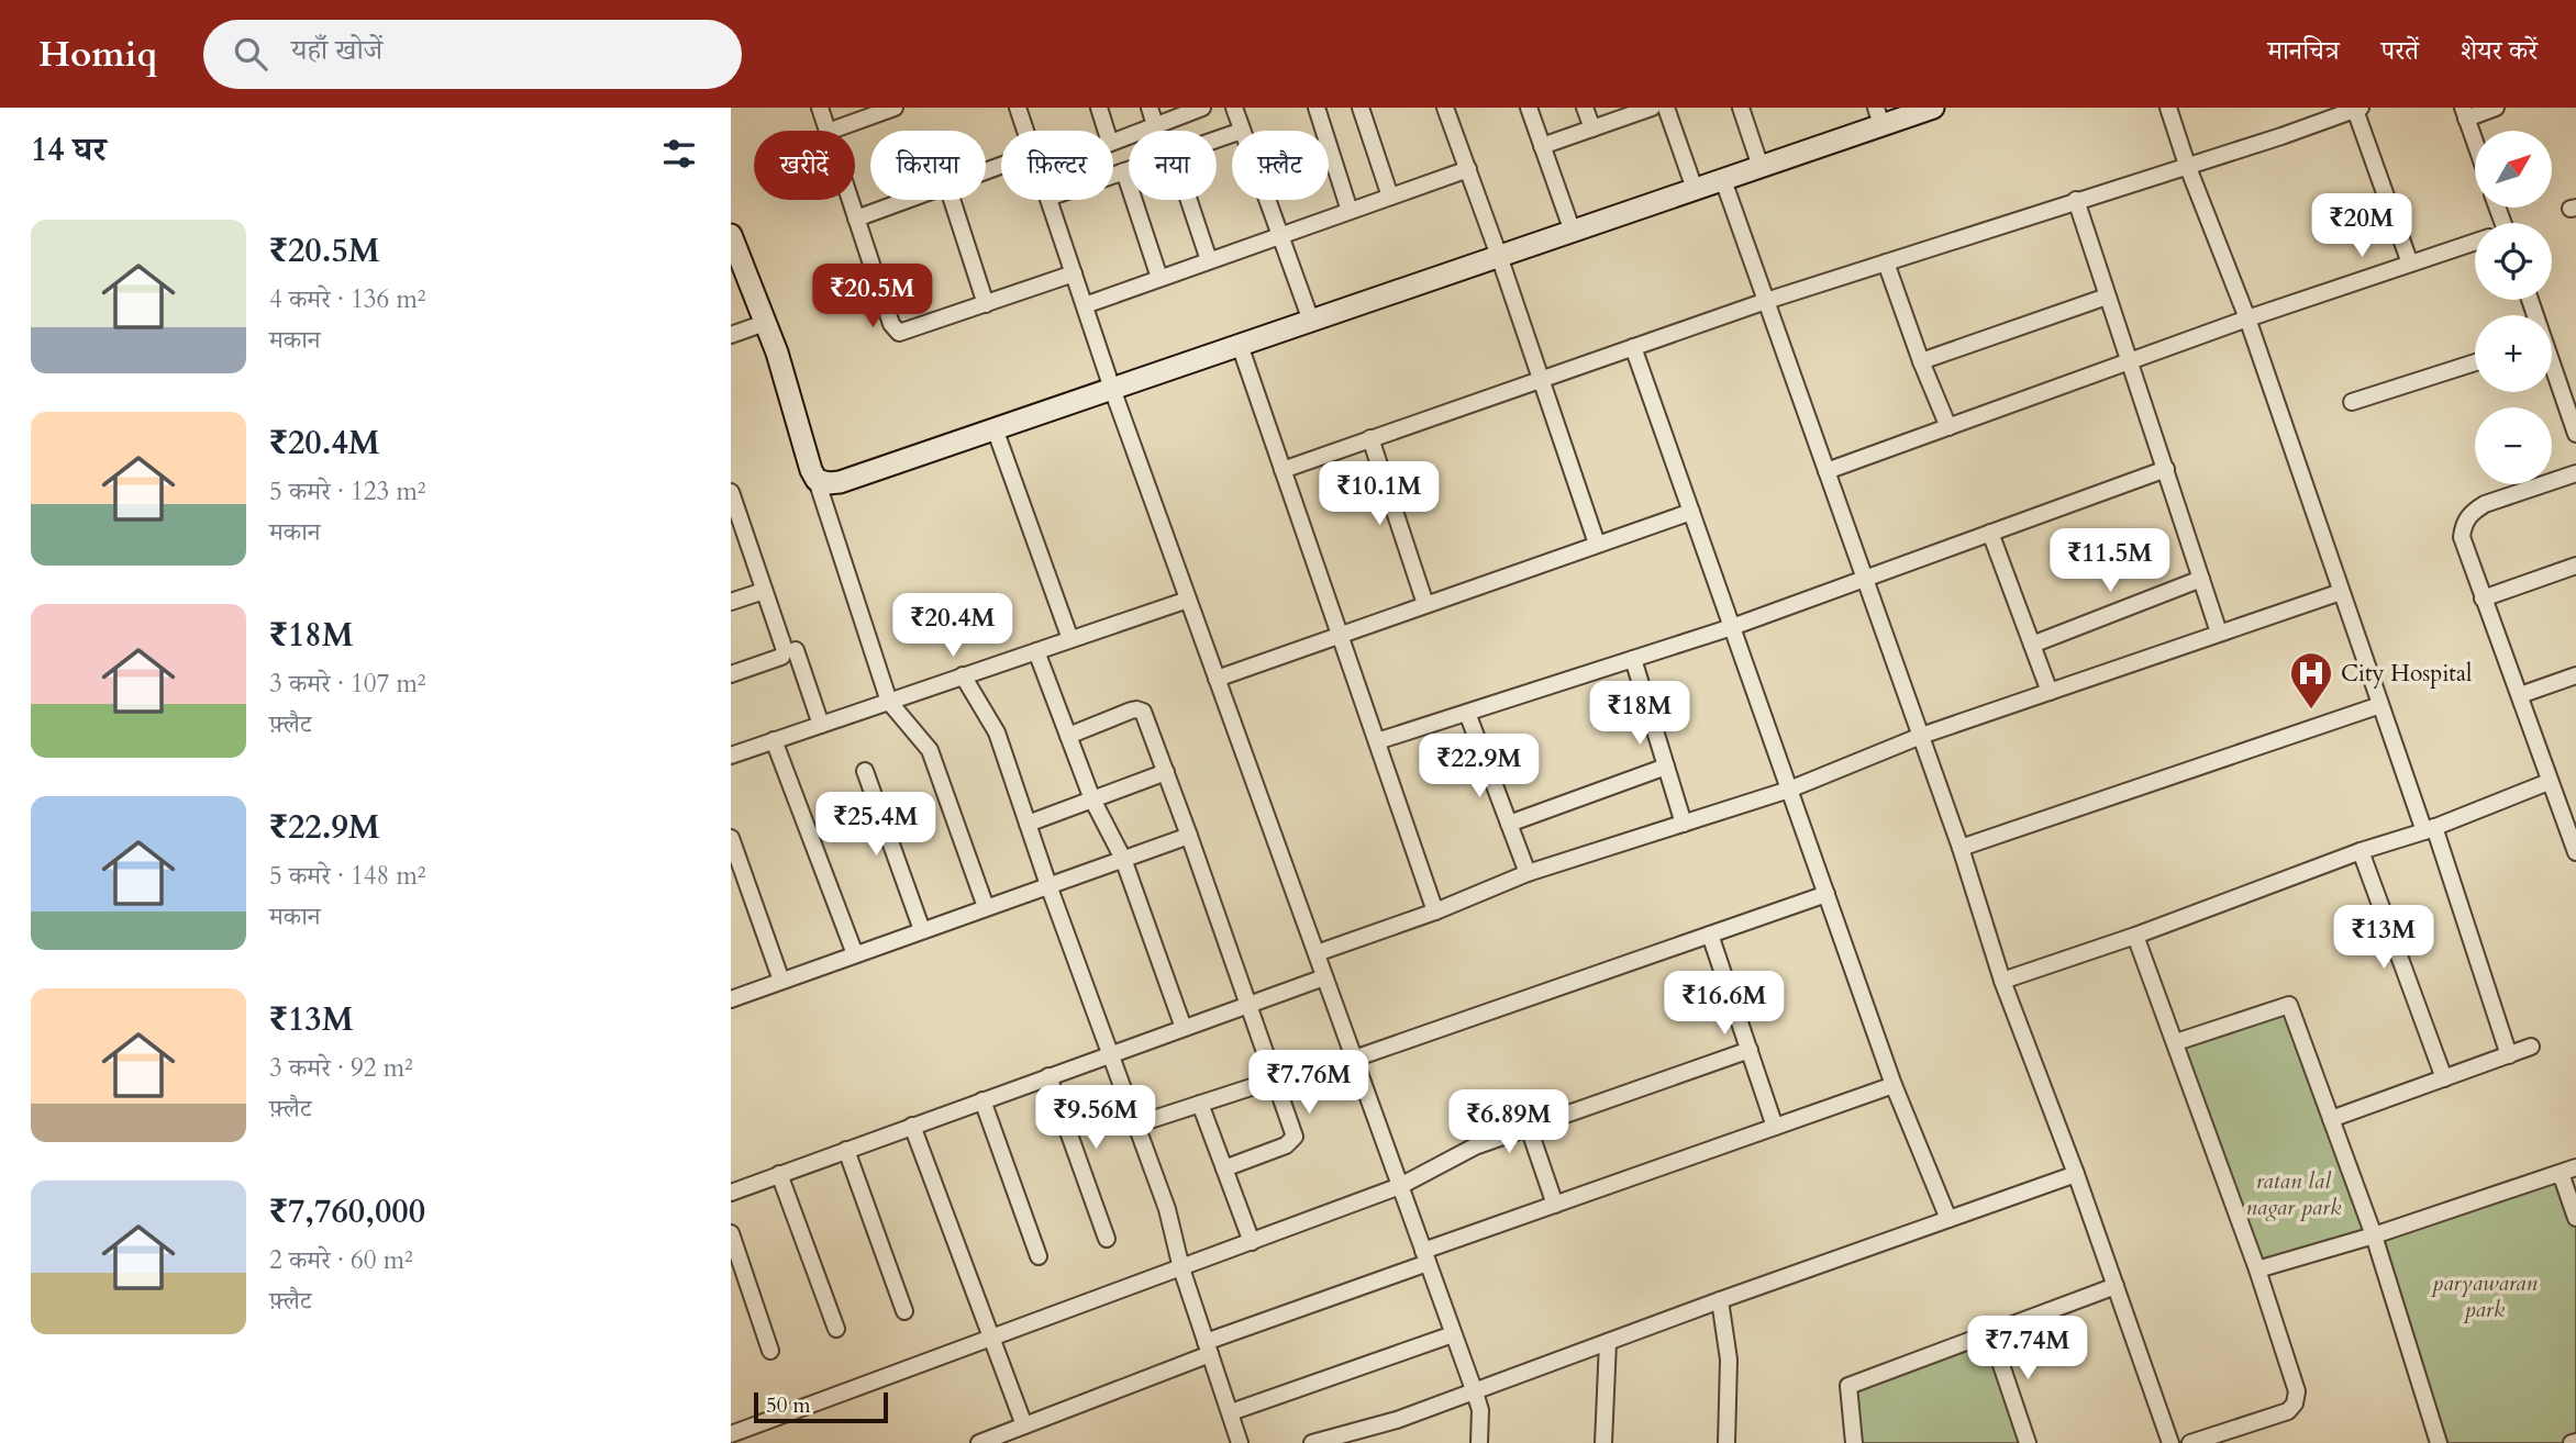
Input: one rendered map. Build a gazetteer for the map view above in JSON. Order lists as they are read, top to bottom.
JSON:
{
  "parks": ["ratan lal nagar park", "paryawaran park"],
  "places": {
    "hospital": ["City Hospital"]
  },
  "scale_bar": "50 m",
  "north": "top right",
  "page": {
    "header": "Homiq",
    "search": "यहाँ खोजें",
    "nav": ["मानचित्र", "परतें", "शेयर करें"],
    "heading": "14 घर",
    "map_buttons": ["+", "−"],
    "chip": [
      "खरीदें",
      "किराया",
      "फ़िल्टर",
      "नया",
      "फ़्लैट"
    ],
    "price": [
      "₹20M",
      "₹20.5M",
      "₹10.1M",
      "₹11.5M",
      "₹20.4M",
      "₹18M",
      "₹22.9M",
      "₹25.4M",
      "₹13M",
      "₹16.6M",
      "₹7.76M",
      "₹9.56M",
      "₹6.89M",
      "₹7.74M"
    ],
    "list": [
      {
        "name": "₹20.5M",
        "note": "4 कमरे · 136 m² · मकान"
      },
      {
        "name": "₹20.4M",
        "note": "5 कमरे · 123 m² · मकान"
      },
      {
        "name": "₹18M",
        "note": "3 कमरे · 107 m² · फ़्लैट"
      },
      {
        "name": "₹22.9M",
        "note": "5 कमरे · 148 m² · मकान"
      },
      {
        "name": "₹13M",
        "note": "3 कमरे · 92 m² · फ़्लैट"
      },
      {
        "name": "₹7,760,000",
        "note": "2 कमरे · 60 m² · फ़्लैट"
      }
    ],
    "scale": "50 m"
  }
}
